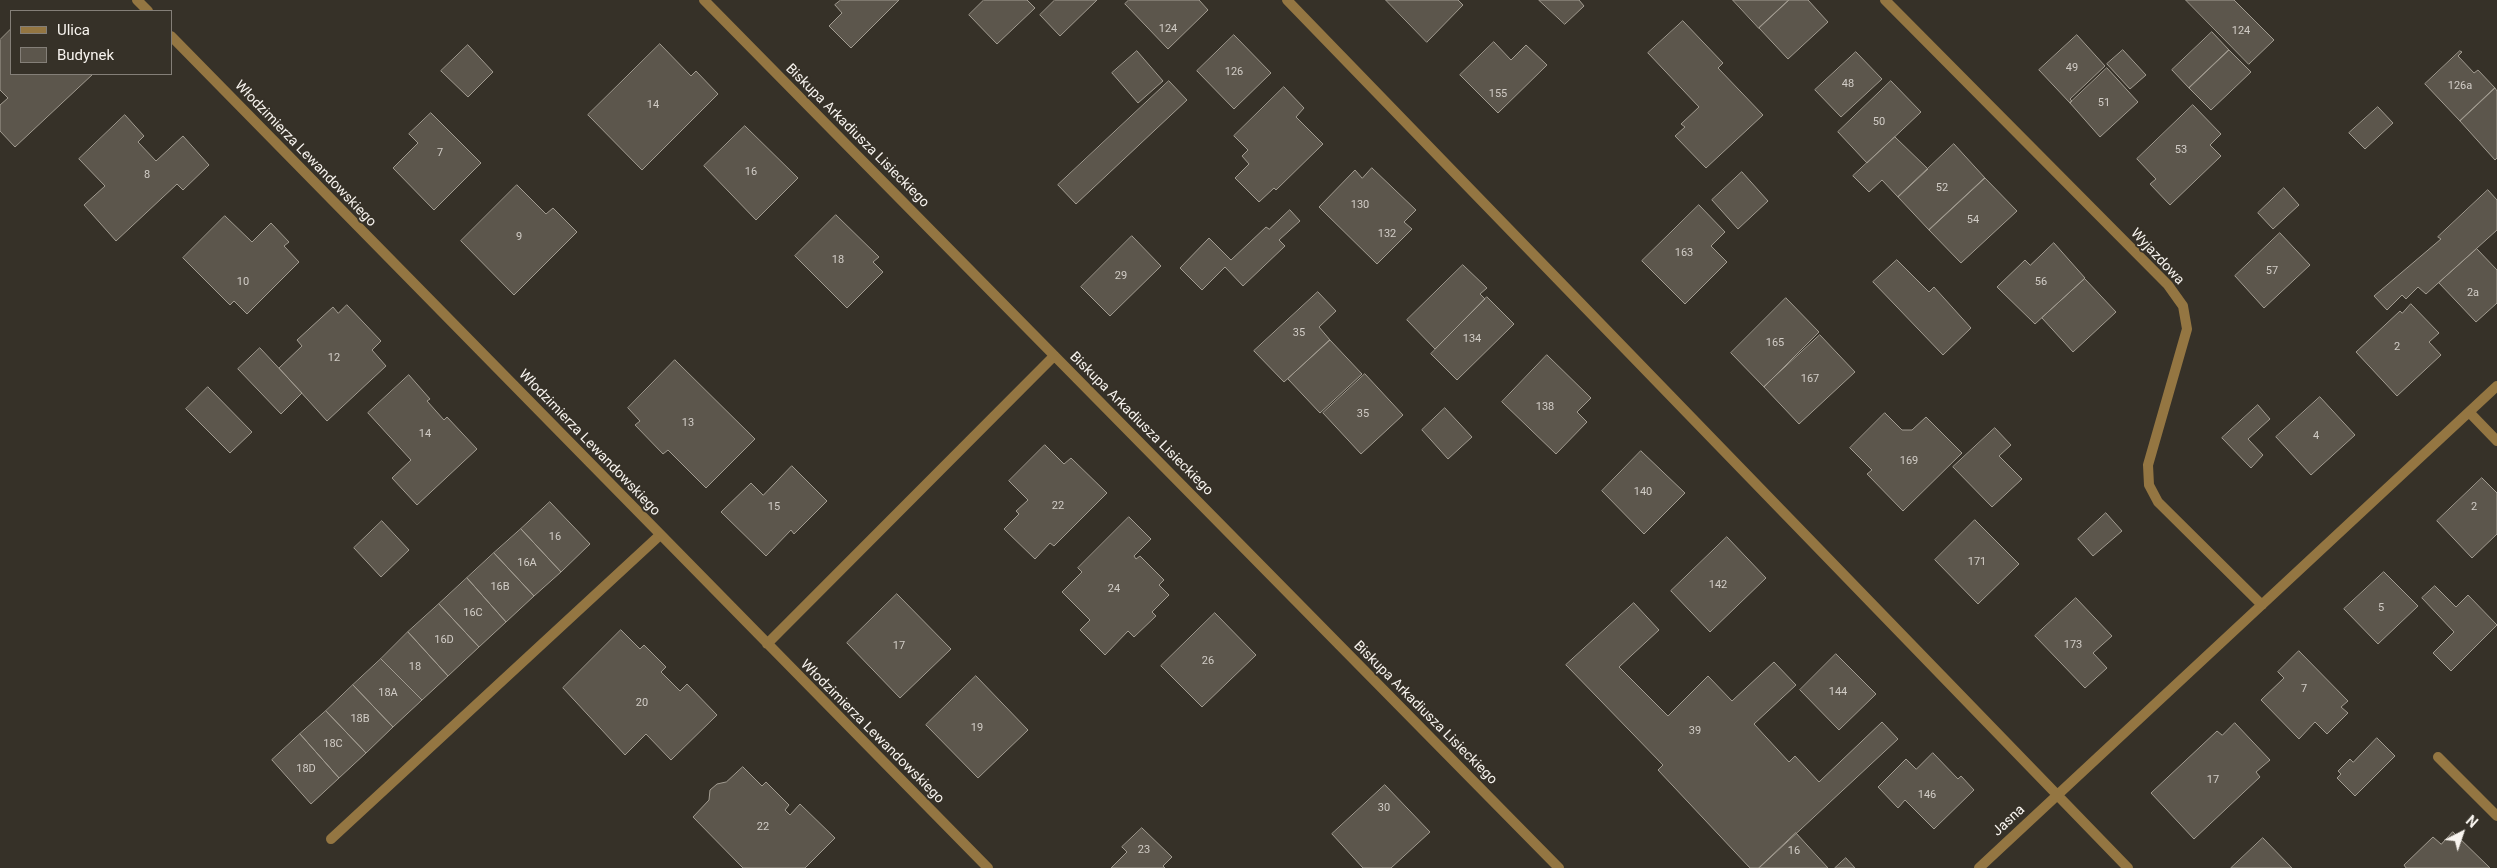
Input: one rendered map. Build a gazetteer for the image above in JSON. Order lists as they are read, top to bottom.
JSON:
{
  "streets": {
    "street": [
      "Biskupa Arkadiusza Lisieckiego",
      "Włodzimierza Lewandowskiego",
      "Wyjazdowa",
      "Jasna"
    ]
  },
  "crossings": [
    ["Wyjazdowa", "Jasna"]
  ],
  "house_numbers": [
    "124",
    "124",
    "49",
    "126",
    "48",
    "126a",
    "155",
    "51",
    "14",
    "50",
    "53",
    "7",
    "16",
    "8",
    "52",
    "130",
    "54",
    "132",
    "9",
    "163",
    "18",
    "57",
    "29",
    "10",
    "56",
    "2a",
    "35",
    "134",
    "165",
    "2",
    "12",
    "167",
    "138",
    "35",
    "13",
    "14",
    "4",
    "169",
    "140",
    "22",
    "15",
    "2",
    "16",
    "171",
    "16A",
    "142",
    "16B",
    "24",
    "5",
    "16C",
    "16D",
    "173",
    "17",
    "26",
    "18",
    "7",
    "144",
    "18A",
    "20",
    "18B",
    "19",
    "39",
    "18C",
    "18D",
    "17",
    "146",
    "30",
    "22",
    "23",
    "16"
  ],
  "legend": ["Ulica", "Budynek"],
  "north": "top right"
}
